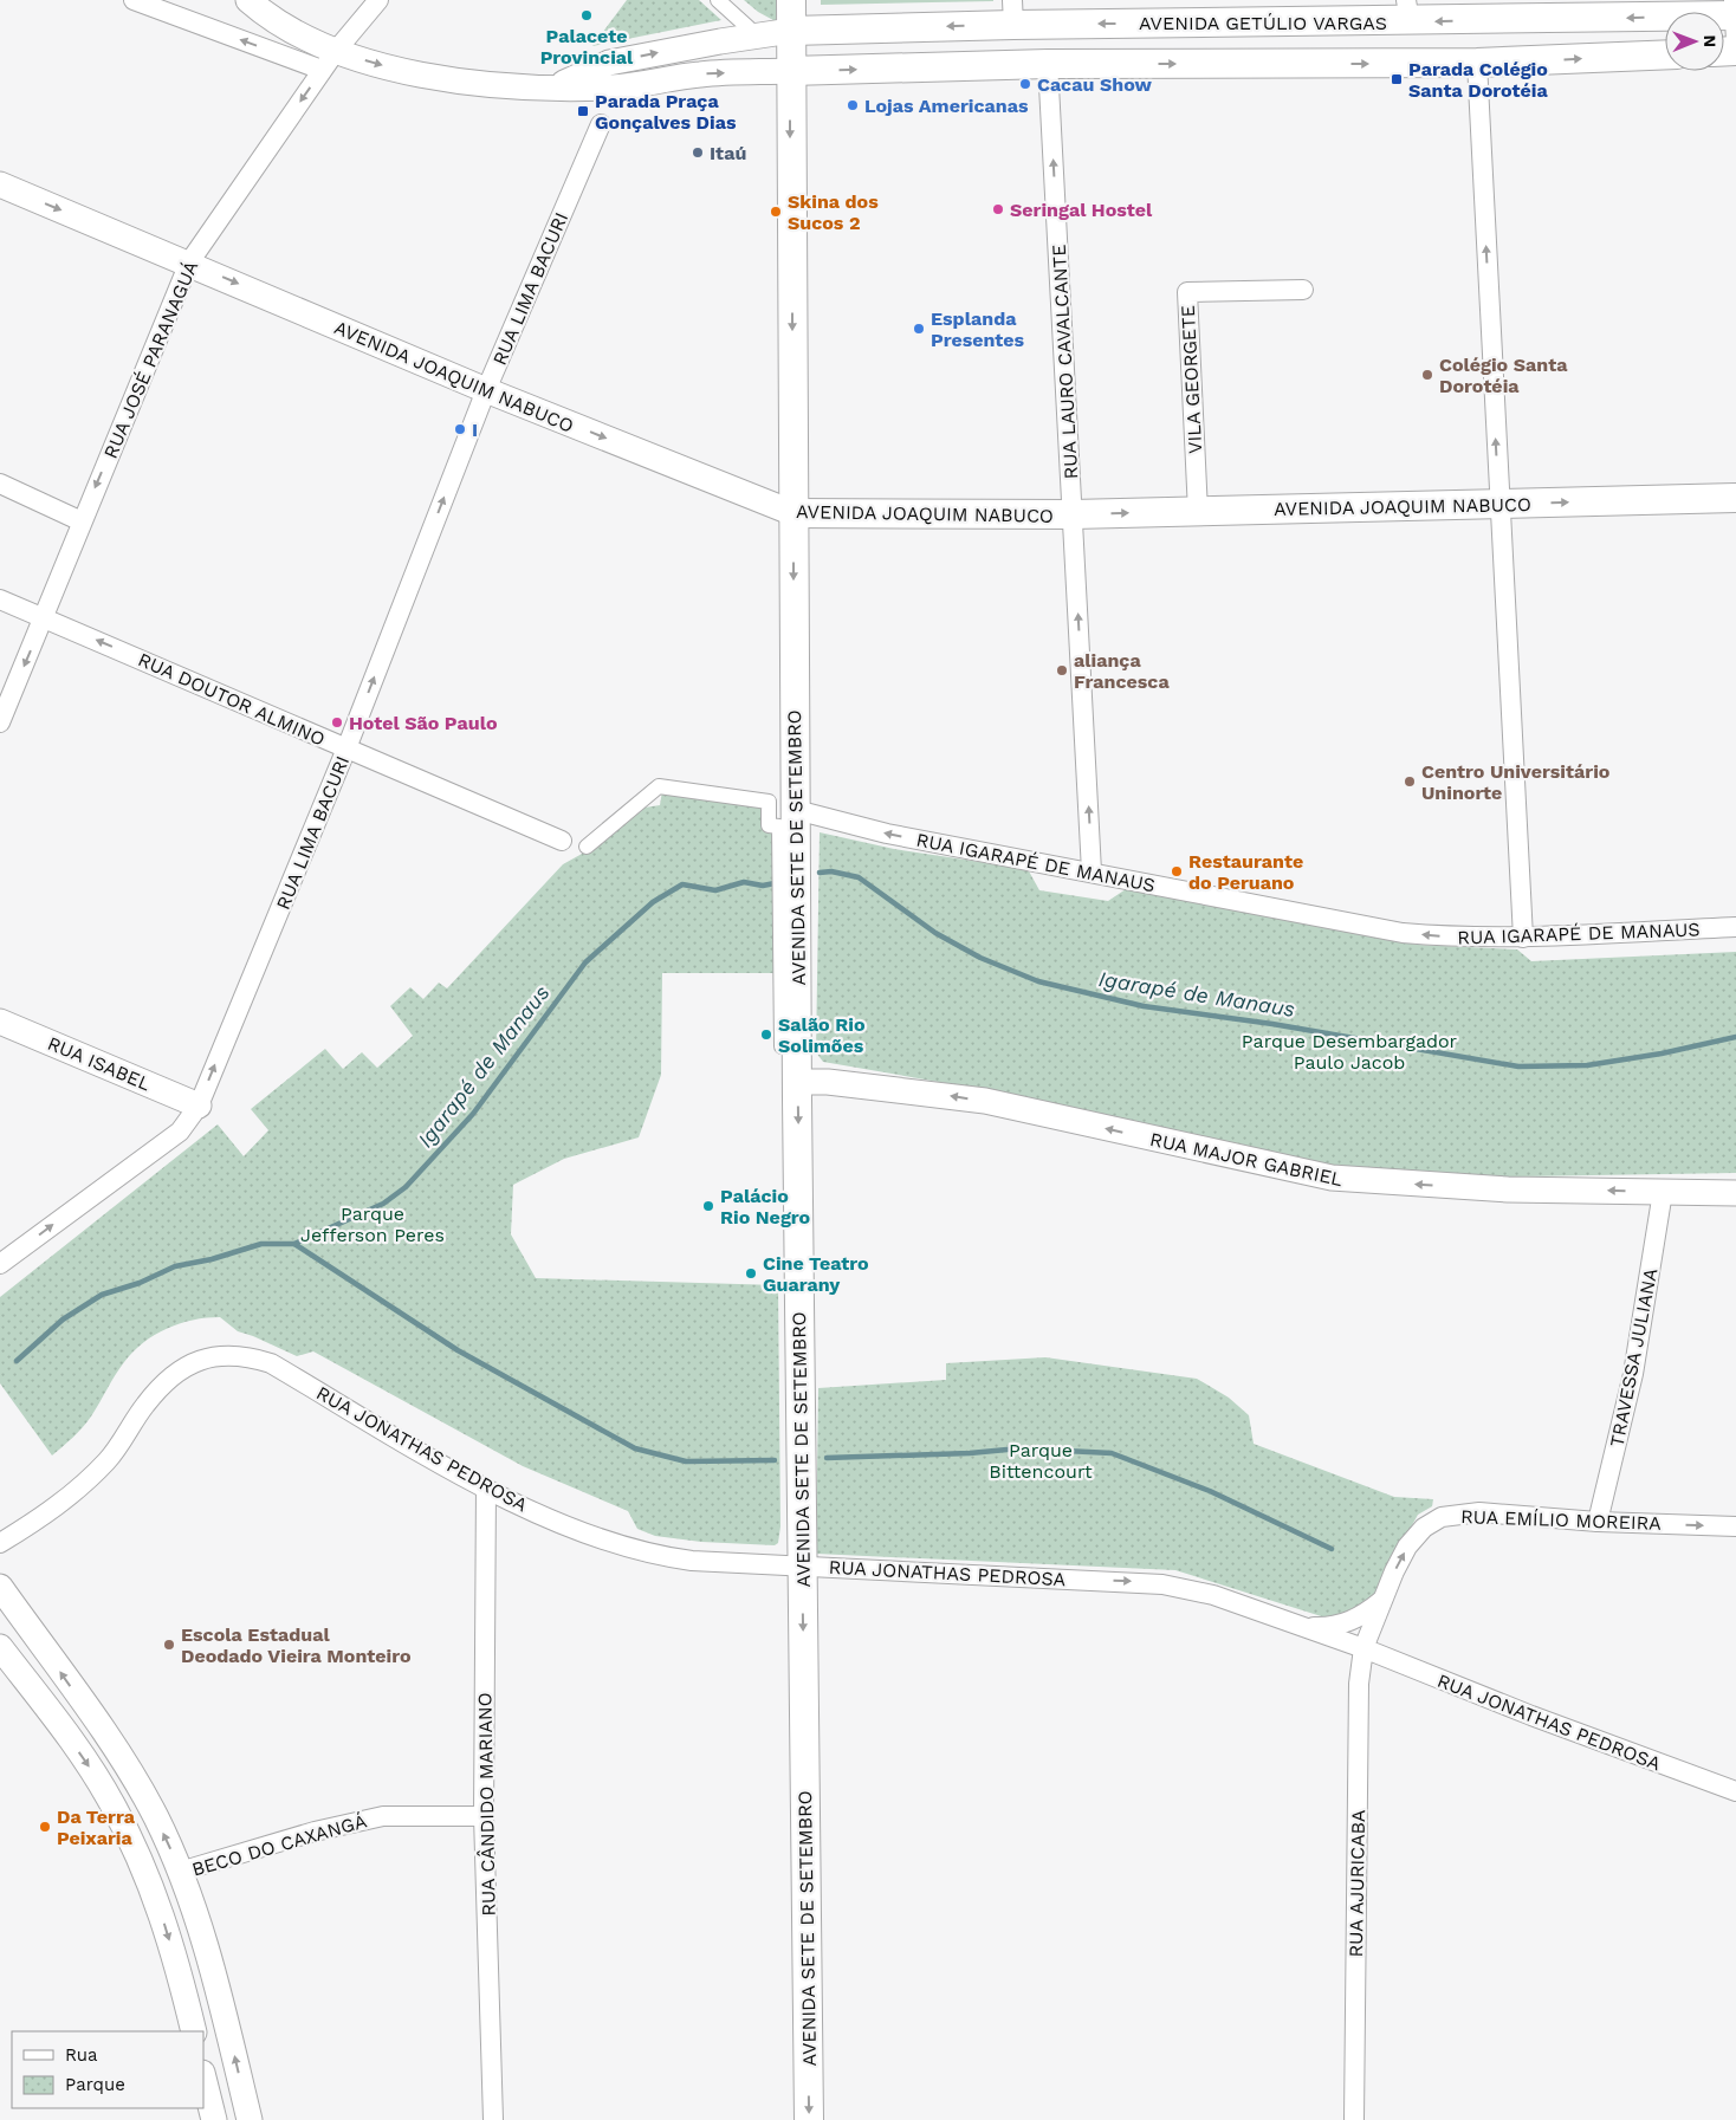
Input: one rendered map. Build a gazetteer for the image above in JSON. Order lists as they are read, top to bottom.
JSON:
{
  "streets": {
    "main road": ["AVENIDA GETÚLIO VARGAS", "AVENIDA JOAQUIM NABUCO", "AVENIDA SETE DE SETEMBRO"],
    "street": [
      "RUA LIMA BACURI",
      "RUA JOSÉ PARANAGUÁ",
      "RUA LAURO CAVALCANTE",
      "VILA GEORGETE",
      "RUA DOUTOR ALMINO",
      "RUA IGARAPÉ DE MANAUS",
      "RUA ISABEL",
      "RUA MAJOR GABRIEL",
      "TRAVESSA JULIANA",
      "RUA JONATHAS PEDROSA",
      "RUA EMÍLIO MOREIRA",
      "RUA CÂNDIDO MARIANO",
      "BECO DO CAXANGÁ",
      "RUA AJURICABA"
    ]
  },
  "crossings": [
    ["AVENIDA GETÚLIO VARGAS", "AVENIDA SETE DE SETEMBRO"],
    ["RUA LIMA BACURI", "AVENIDA JOAQUIM NABUCO"],
    ["RUA LIMA BACURI", "RUA DOUTOR ALMINO"],
    ["RUA LIMA BACURI", "RUA ISABEL"],
    ["RUA JOSÉ PARANAGUÁ", "AVENIDA JOAQUIM NABUCO"],
    ["RUA JOSÉ PARANAGUÁ", "RUA DOUTOR ALMINO"],
    ["RUA LAURO CAVALCANTE", "AVENIDA JOAQUIM NABUCO"],
    ["RUA LAURO CAVALCANTE", "RUA IGARAPÉ DE MANAUS"],
    ["AVENIDA JOAQUIM NABUCO", "VILA GEORGETE"],
    ["AVENIDA JOAQUIM NABUCO", "AVENIDA SETE DE SETEMBRO"],
    ["AVENIDA SETE DE SETEMBRO", "RUA IGARAPÉ DE MANAUS"],
    ["AVENIDA SETE DE SETEMBRO", "RUA MAJOR GABRIEL"],
    ["AVENIDA SETE DE SETEMBRO", "RUA JONATHAS PEDROSA"],
    ["RUA MAJOR GABRIEL", "TRAVESSA JULIANA"],
    ["TRAVESSA JULIANA", "RUA EMÍLIO MOREIRA"],
    ["RUA JONATHAS PEDROSA", "RUA EMÍLIO MOREIRA"],
    ["RUA JONATHAS PEDROSA", "RUA CÂNDIDO MARIANO"],
    ["RUA JONATHAS PEDROSA", "RUA AJURICABA"],
    ["RUA EMÍLIO MOREIRA", "RUA AJURICABA"],
    ["RUA CÂNDIDO MARIANO", "BECO DO CAXANGÁ"]
  ],
  "one_way": [
    "RUA LIMA BACURI",
    "RUA JOSÉ PARANAGUÁ",
    "RUA LAURO CAVALCANTE",
    "AVENIDA JOAQUIM NABUCO",
    "RUA DOUTOR ALMINO",
    "AVENIDA SETE DE SETEMBRO",
    "RUA IGARAPÉ DE MANAUS",
    "RUA MAJOR GABRIEL",
    "RUA EMÍLIO MOREIRA"
  ],
  "water": ["Igarapé de Manaus"],
  "parks": ["Parque Desembargador Paulo Jacob", "Parque Jefferson Peres", "Parque Bittencourt"],
  "places": {
    "other": [
      "Palacete Provincial",
      "Cacau Show",
      "Lojas Americanas",
      "Itaú",
      "Seringal Hostel",
      "Skina dos Sucos 2",
      "Esplanda Presentes",
      "Colégio Santa Dorotéia",
      "I",
      "aliança Francesca",
      "Hotel São Paulo",
      "Centro Universitário Uninorte",
      "Restaurante do Peruano",
      "Salão Rio Solimões",
      "Palácio Rio Negro",
      "Cine Teatro Guarany",
      "Escola Estadual Deodado Vieira Monteiro",
      "Da Terra Peixaria"
    ],
    "transit": ["Parada Colégio Santa Dorotéia", "Parada Praça Gonçalves Dias"]
  },
  "legend": ["Rua", "Parque"],
  "north": "right"
}
